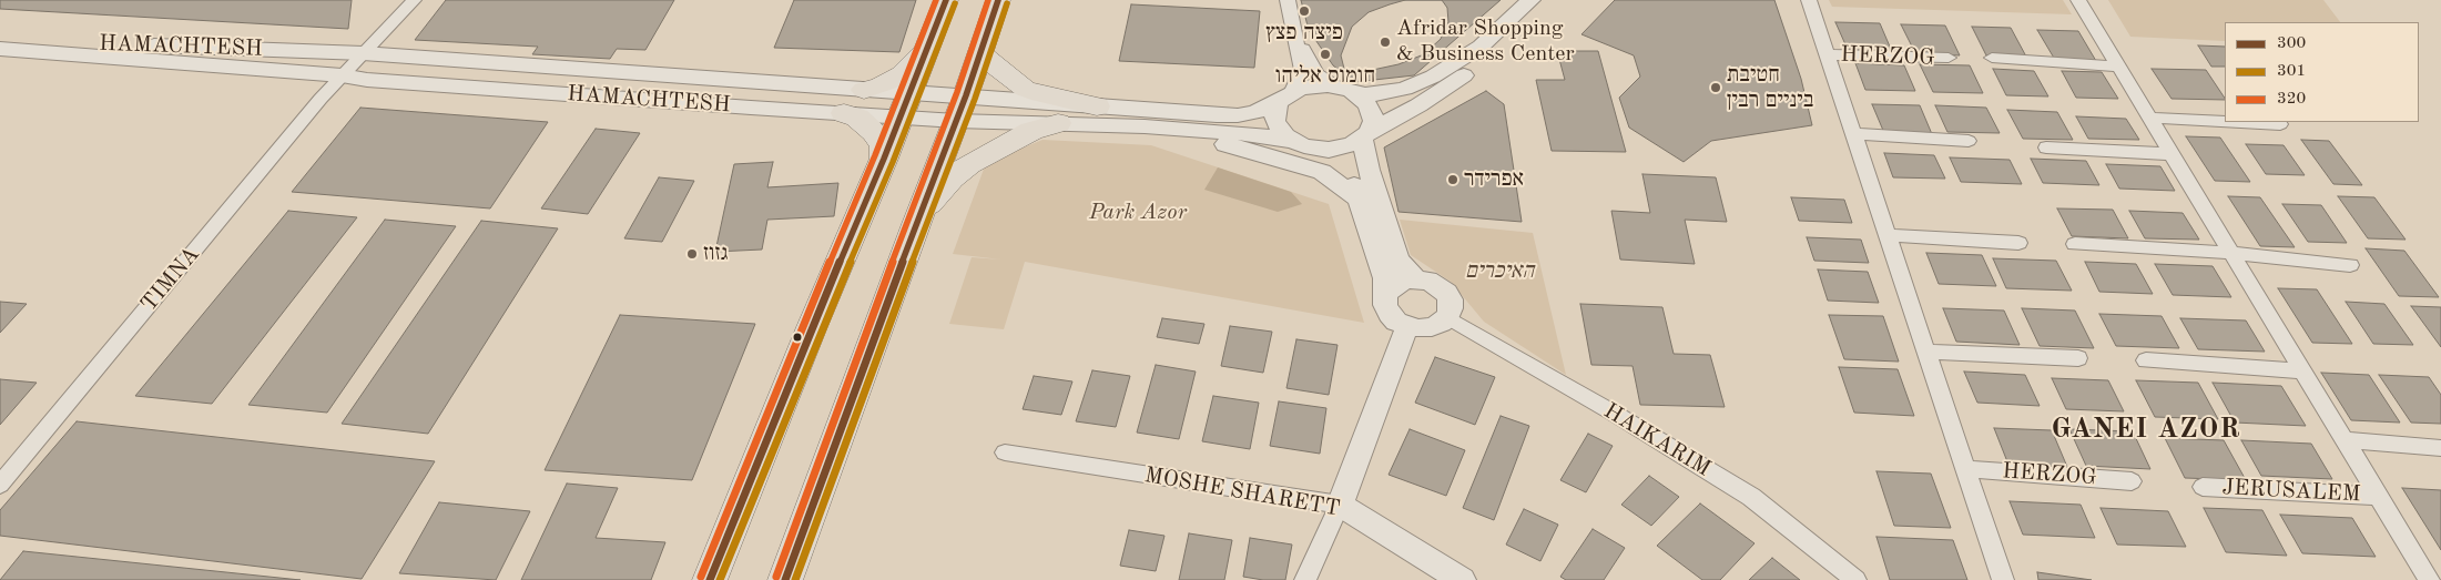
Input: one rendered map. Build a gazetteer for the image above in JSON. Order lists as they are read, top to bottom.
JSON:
{
  "streets": {
    "street": [
      "HAMACHTESH",
      "HERZOG",
      "TIMNA",
      "HAIKARIM",
      "JERUSALEM",
      "MOSHE SHARETT"
    ]
  },
  "crossings": [
    ["HAMACHTESH", "TIMNA"]
  ],
  "districts": ["GANEI AZOR"],
  "parks": ["Park Azor", "האיכרים"],
  "places": [
    "פיצה פצץ",
    "Afridar Shopping & Business Center",
    "חומוס אליהו",
    "חטיבת ביניים רבין",
    "אפרידר",
    "גזוז"
  ],
  "lines": ["transit line 300", "transit line 320", "transit line 301"],
  "legend": ["300", "301", "320"]
}
